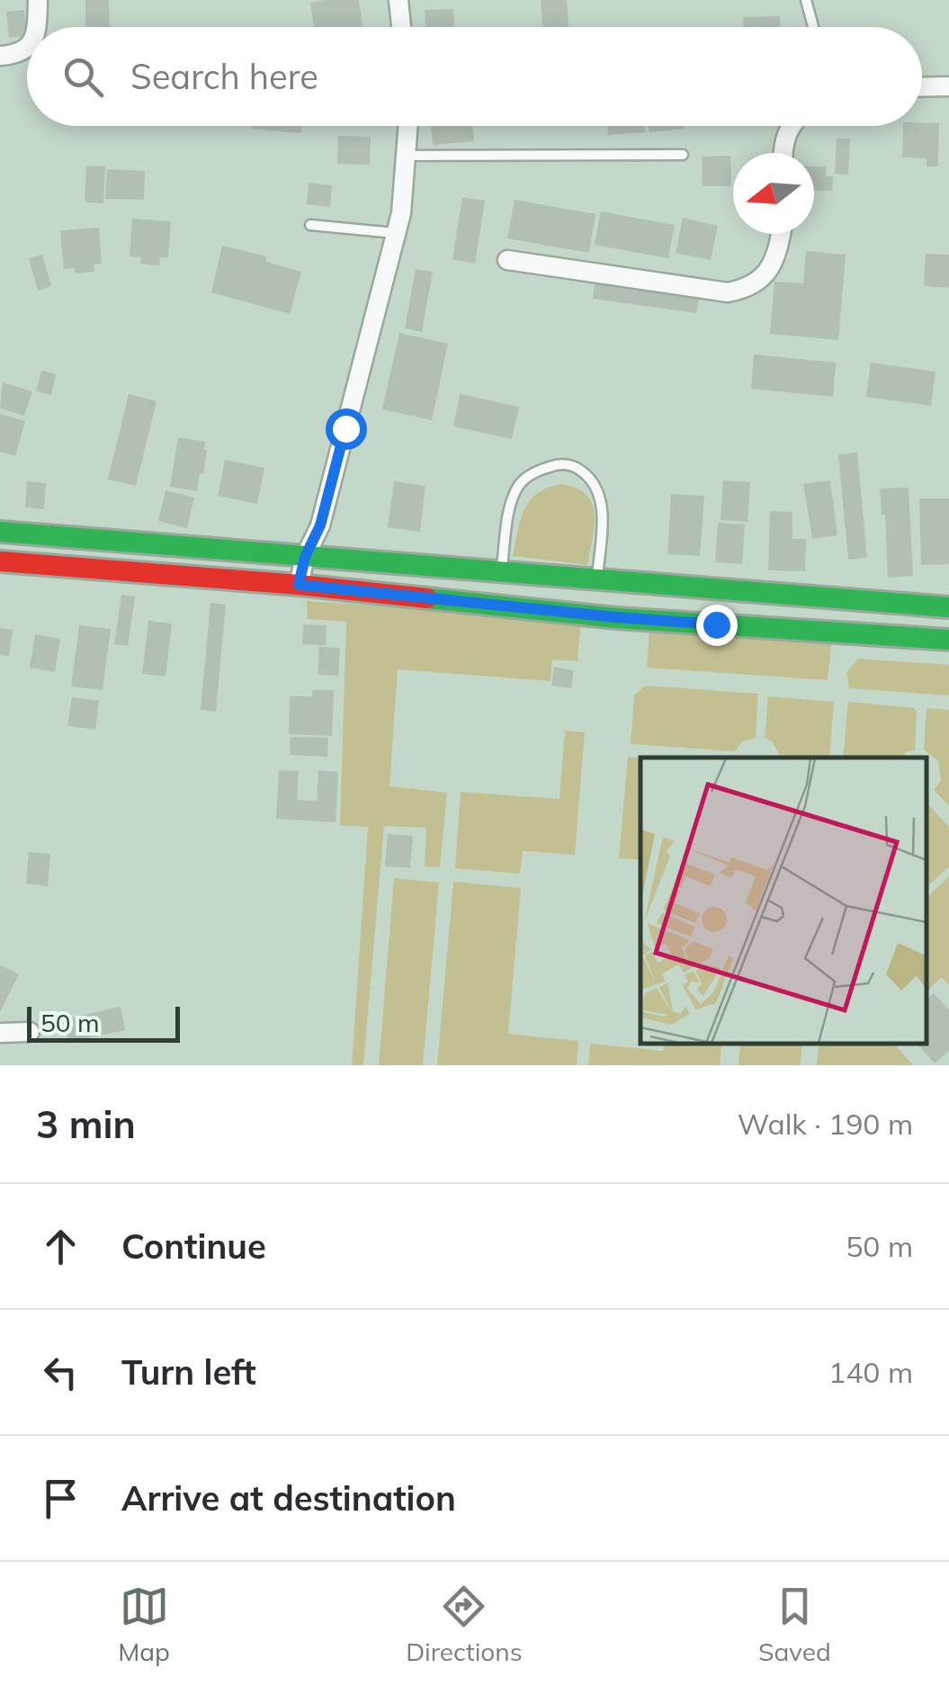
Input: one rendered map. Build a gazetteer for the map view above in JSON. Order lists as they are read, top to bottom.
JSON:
{
  "scale_bar": "50 m",
  "north": "left",
  "page": {
    "search": "Search here",
    "scale": "50 m",
    "heading": ["3 min", "Walk · 190 m"],
    "list": [
      ["Continue", "50 m"],
      ["Turn left", "140 m"],
      "Arrive at destination"
    ],
    "nav": ["Map", "Directions", "Saved"]
  }
}
